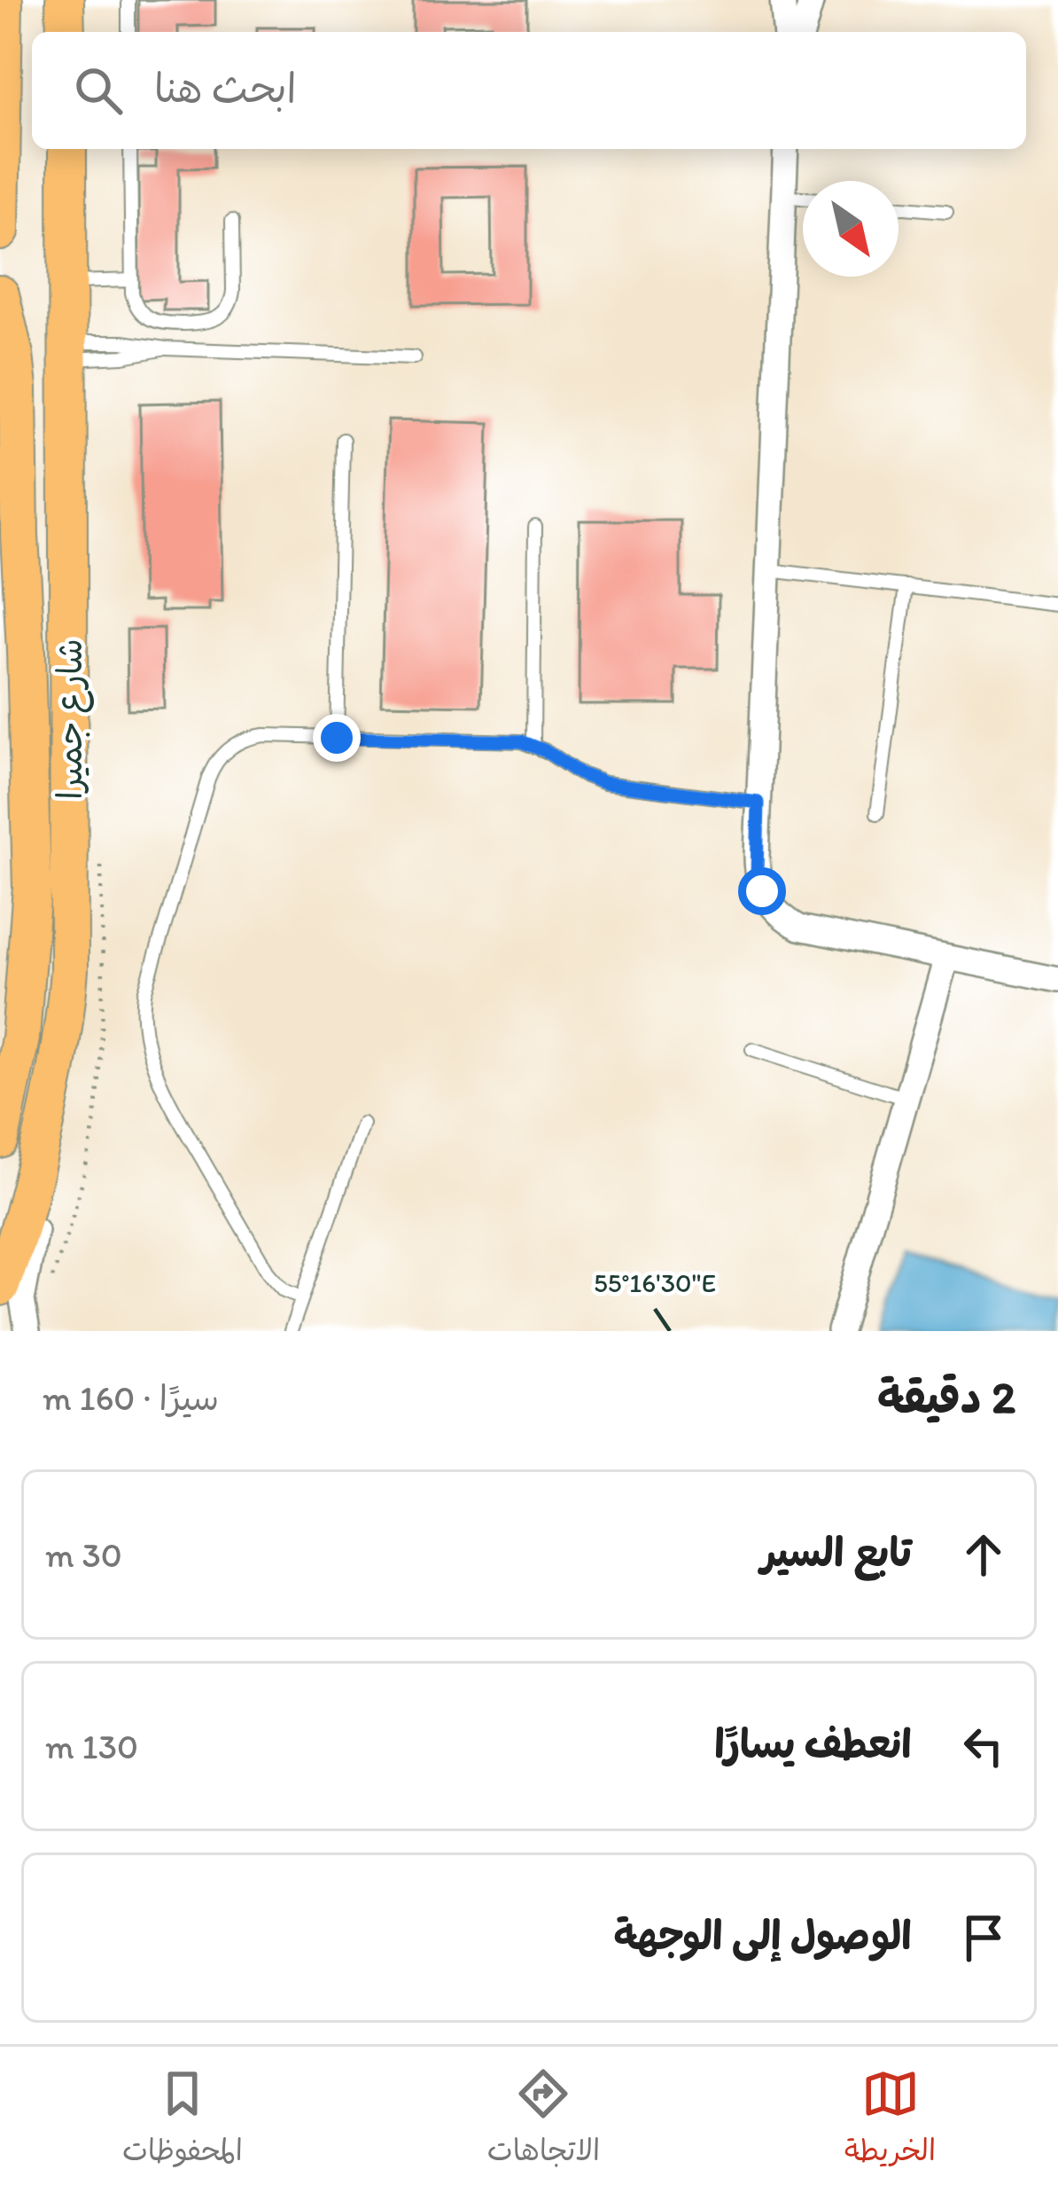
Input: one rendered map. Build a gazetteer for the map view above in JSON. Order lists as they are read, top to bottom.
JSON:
{
  "streets": {
    "main road": ["شارع جميرا"]
  },
  "north": "bottom right",
  "page": {
    "search": "ابحث هنا",
    "heading": ["2 دقيقة", "سيرًا · 160 m"],
    "list": [
      ["تابع السير", "30 m"],
      ["انعطف يسارًا", "130 m"],
      "الوصول إلى الوجهة"
    ],
    "nav": ["الخريطة", "الاتجاهات", "المحفوظات"]
  },
  "coordinates": ["55°16'30\"E"]
}
